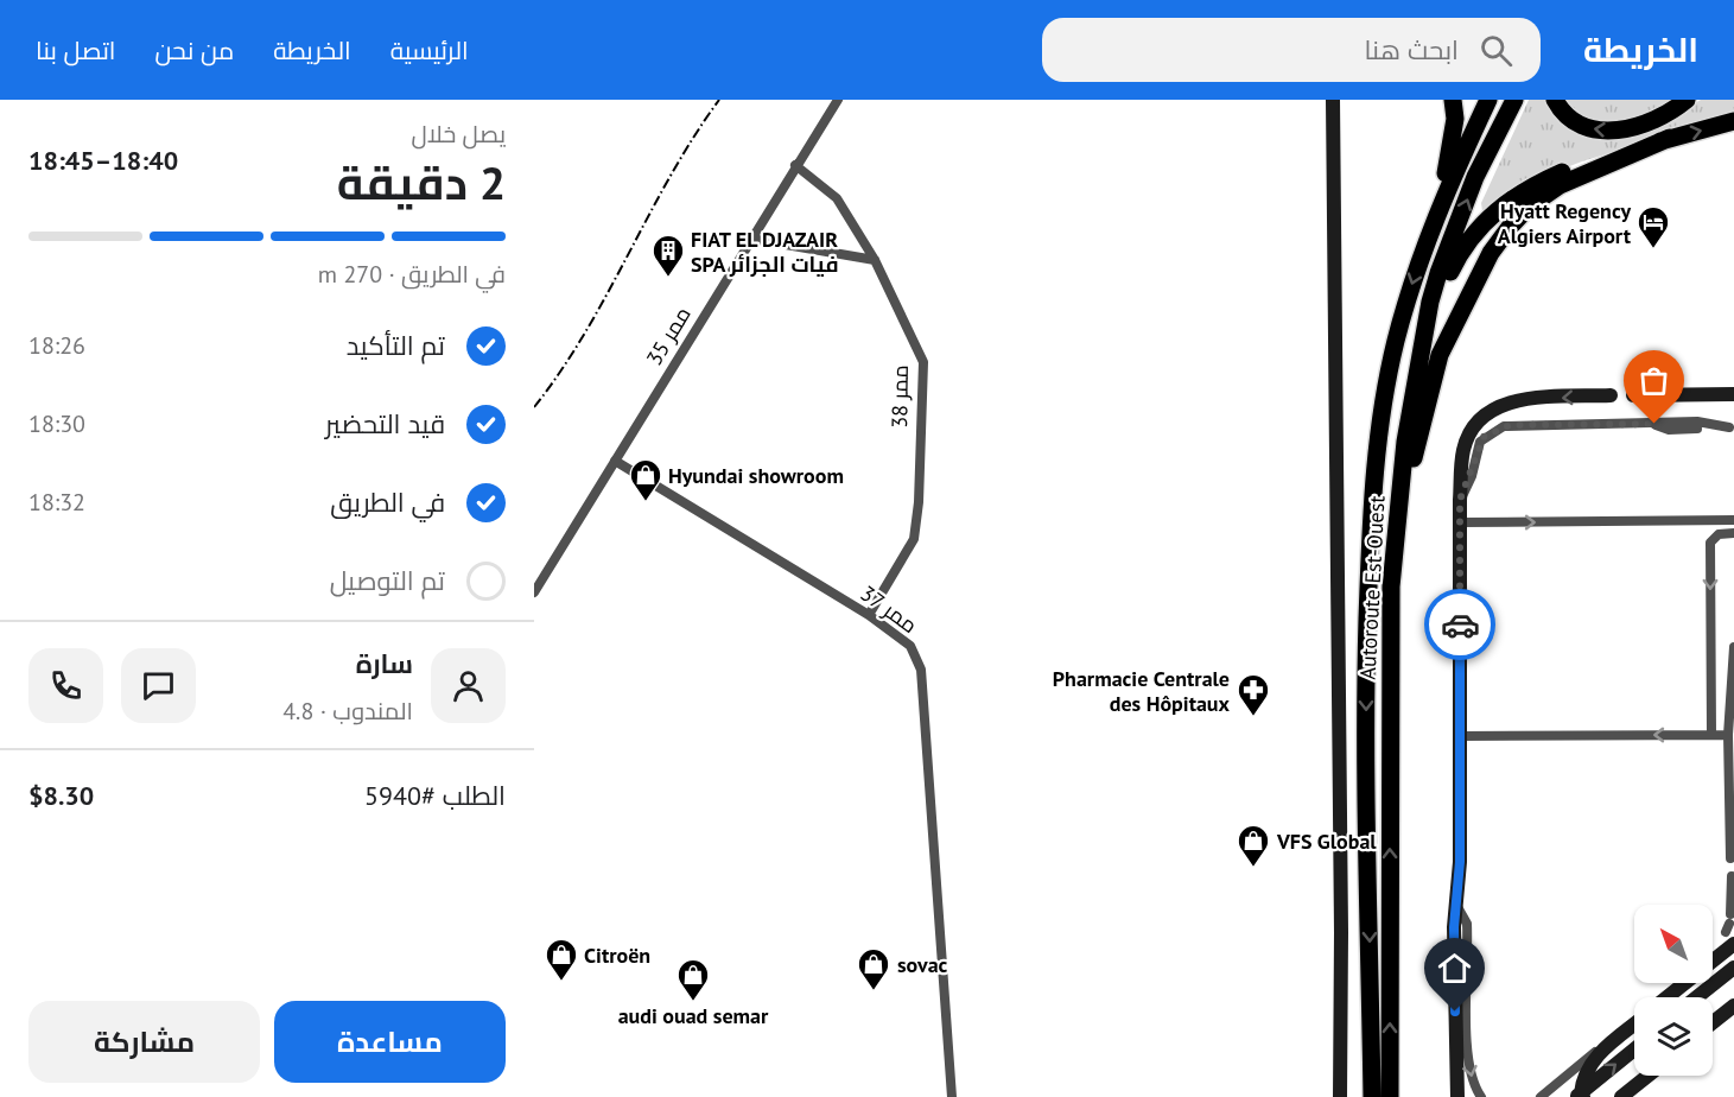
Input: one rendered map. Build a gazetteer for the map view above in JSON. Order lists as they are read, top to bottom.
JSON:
{
  "streets": {
    "highway": ["Autoroute Est-Ouest"],
    "street": ["ممر 35", "ممر 38", "ممر 37"]
  },
  "crossings": [
    ["ممر 35", "ممر 38"],
    ["ممر 35", "ممر 37"],
    ["ممر 38", "ممر 37"]
  ],
  "places": {
    "hotel": ["Hyatt Regency Algiers Airport"],
    "building": ["FIAT EL DJAZAIR SPA فيات الجزائر"],
    "shop": [
      "Hyundai showroom",
      "VFS Global",
      "Citroën",
      "sovac",
      "audi ouad semar"
    ],
    "pharmacy": ["Pharmacie Centrale des Hôpitaux"]
  },
  "north": "top left",
  "page": {
    "header": "الخريطة",
    "search": "ابحث هنا",
    "nav": [
      "الرئيسية",
      "الخريطة",
      "من نحن",
      "اتصل بنا"
    ],
    "heading": ["2 دقيقة", "يصل خلال", "18:40–18:45"],
    "panel": [
      "سارة",
      "المندوب · 4.8",
      "الطلب #5940",
      "$8.30"
    ],
    "bar": "في الطريق · 270 m",
    "list": [
      ["تم التأكيد", "18:26"],
      ["قيد التحضير", "18:30"],
      ["في الطريق", "18:32"],
      "تم التوصيل"
    ],
    "buttons": ["مساعدة", "مشاركة"]
  }
}
